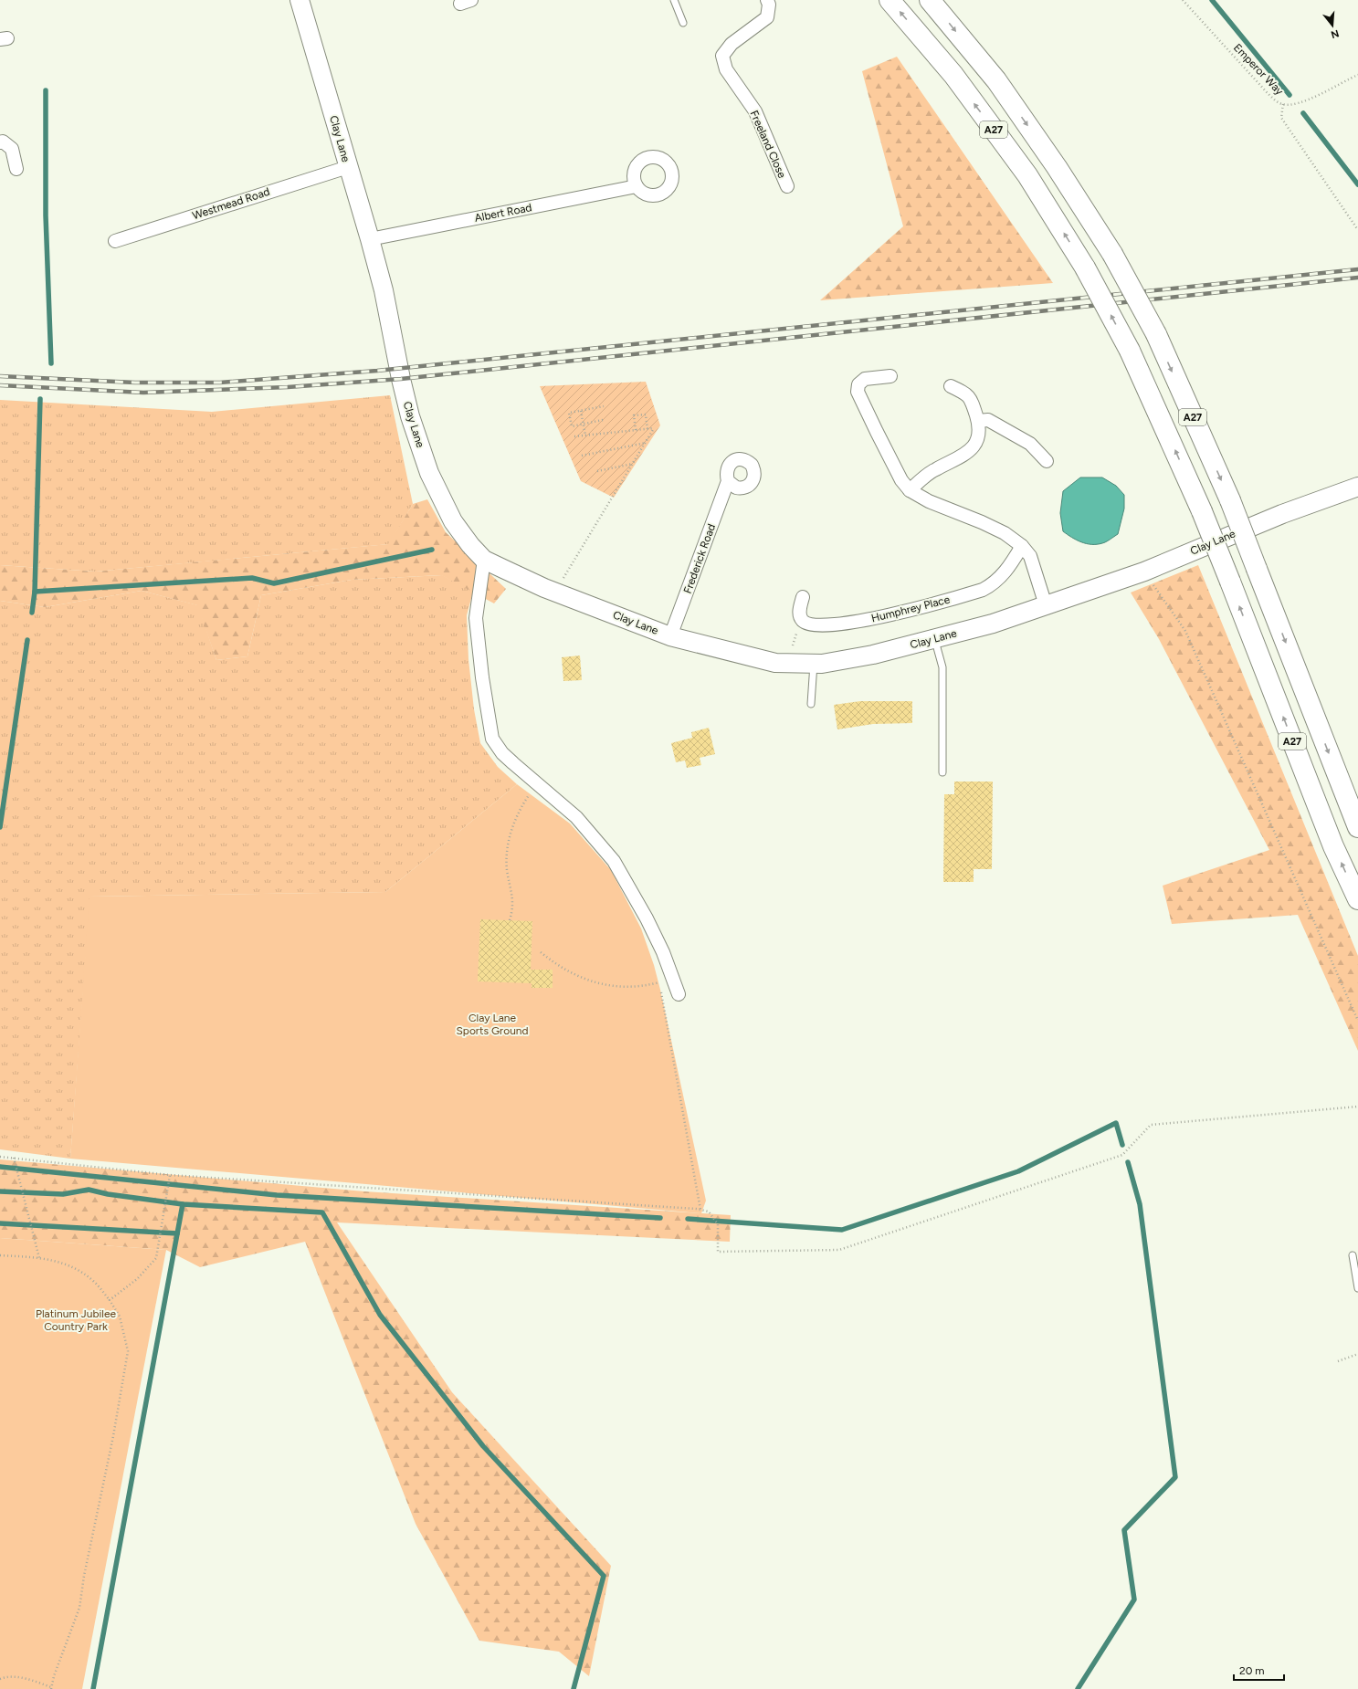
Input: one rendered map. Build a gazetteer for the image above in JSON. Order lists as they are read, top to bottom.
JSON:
{
  "streets": {
    "highway": ["A27"],
    "street": [
      "Clay Lane",
      "Freeland Close",
      "Westmead Road",
      "Albert Road",
      "Frederick Road",
      "Humphrey Place"
    ],
    "path": ["Emperor Way"]
  },
  "crossings": [
    ["Clay Lane", "Westmead Road"],
    ["Clay Lane", "Albert Road"],
    ["Clay Lane", "Frederick Road"]
  ],
  "parks": ["Clay Lane Sports Ground", "Platinum Jubilee Country Park"],
  "scale_bar": "20 m",
  "north": "bottom"
}
